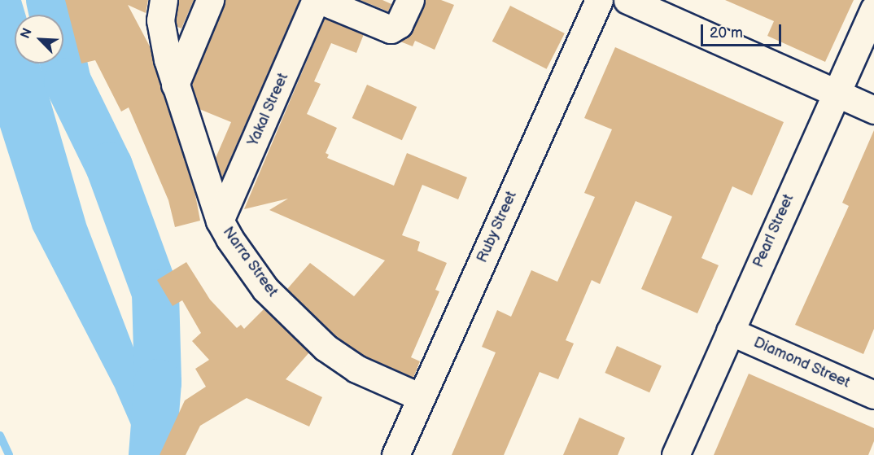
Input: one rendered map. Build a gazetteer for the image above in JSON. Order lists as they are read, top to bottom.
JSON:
{
  "streets": {
    "street": [
      "Yakal Street",
      "Ruby Street",
      "Pearl Street",
      "Narra Street",
      "Diamond Street"
    ]
  },
  "crossings": [
    ["Yakal Street", "Narra Street"],
    ["Ruby Street", "Narra Street"],
    ["Pearl Street", "Diamond Street"]
  ],
  "scale_bar": "20 m",
  "north": "top left"
}
